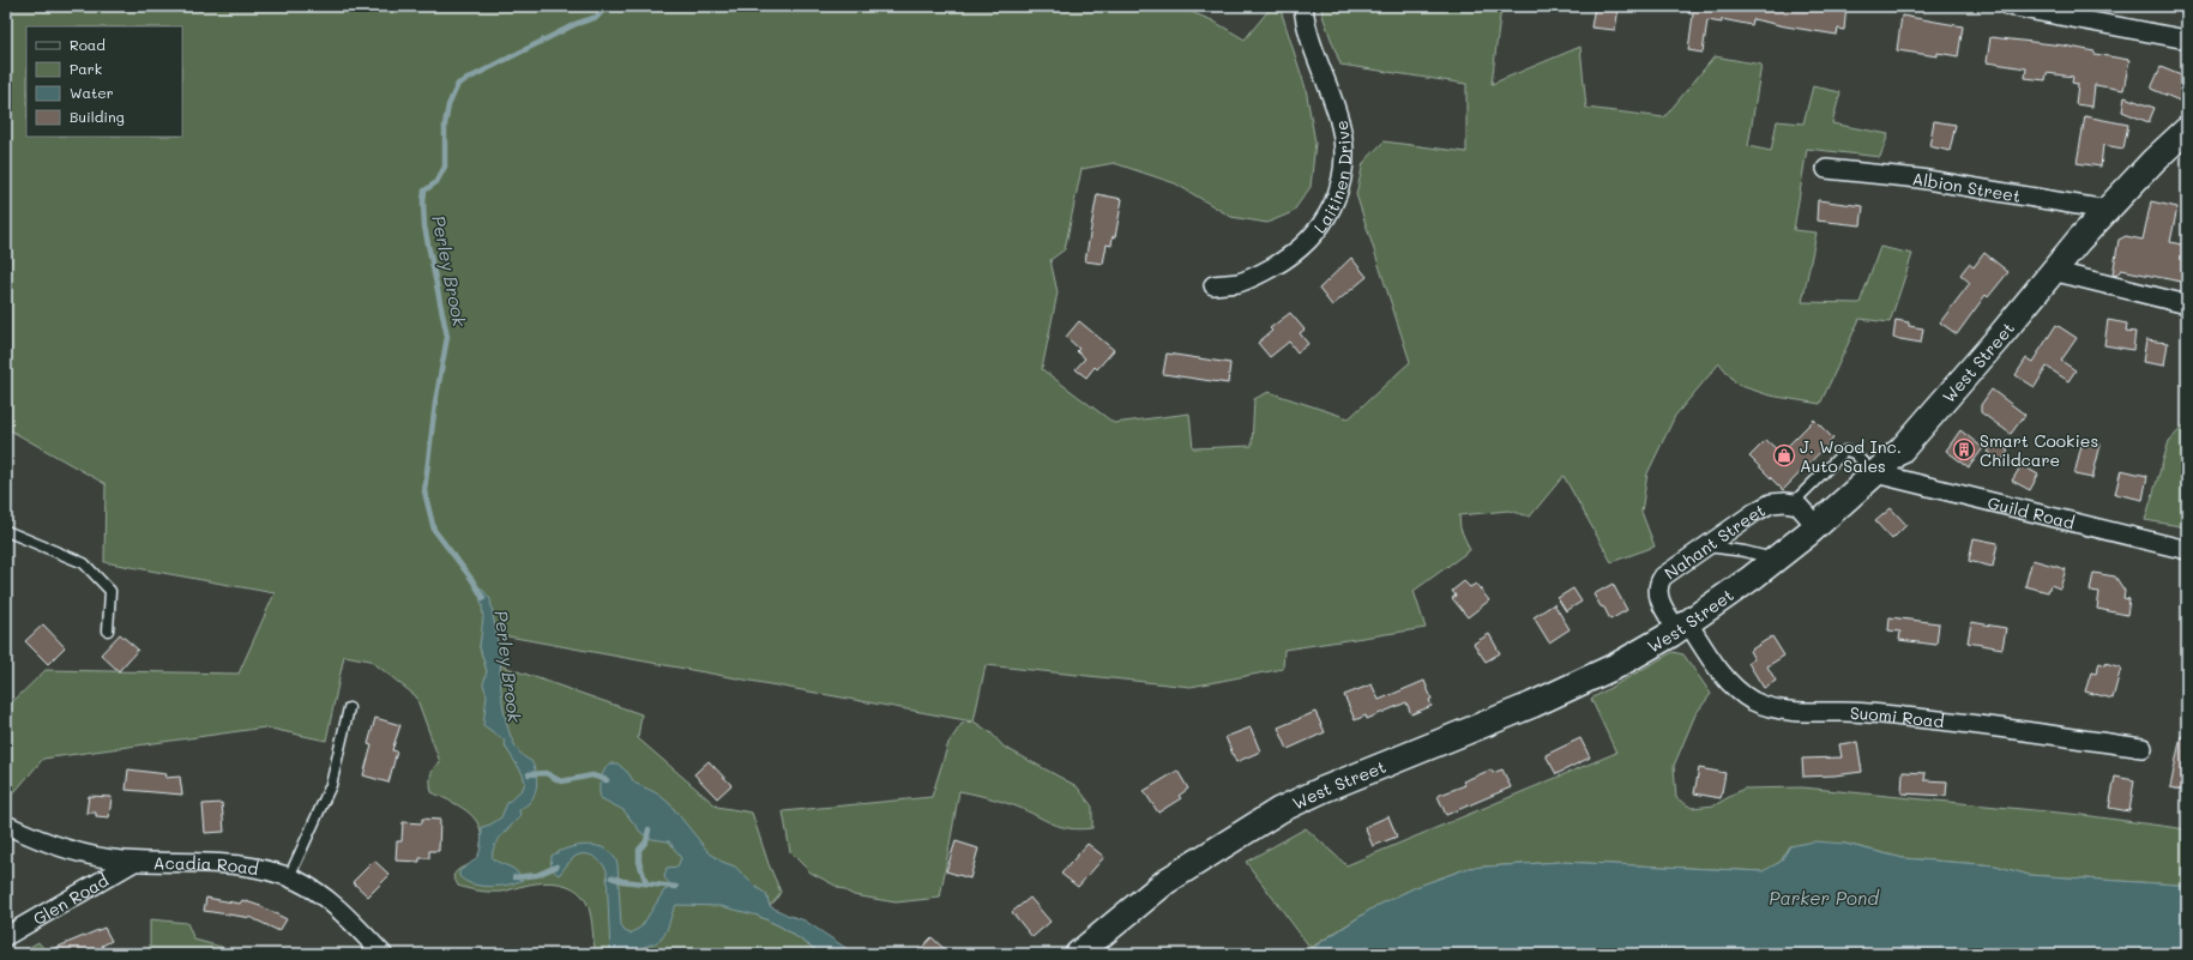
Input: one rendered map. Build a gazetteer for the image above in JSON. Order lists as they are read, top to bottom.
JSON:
{
  "streets": {
    "main road": ["West Street"],
    "street": [
      "Laitinen Drive",
      "Albion Street",
      "Guild Road",
      "Nahant Street",
      "Suomi Road",
      "Acadia Road",
      "Glen Road"
    ]
  },
  "crossings": [
    ["Albion Street", "West Street"],
    ["West Street", "Guild Road"],
    ["West Street", "Nahant Street"],
    ["West Street", "Suomi Road"],
    ["Nahant Street", "Suomi Road"],
    ["Acadia Road", "Glen Road"]
  ],
  "water": ["Perley Brook", "Parker Pond"],
  "places": {
    "building": ["Smart Cookies Childcare"],
    "shop": ["J. Wood Inc. Auto Sales"]
  },
  "legend": [
    "Road",
    "Park",
    "Water",
    "Building"
  ]
}
